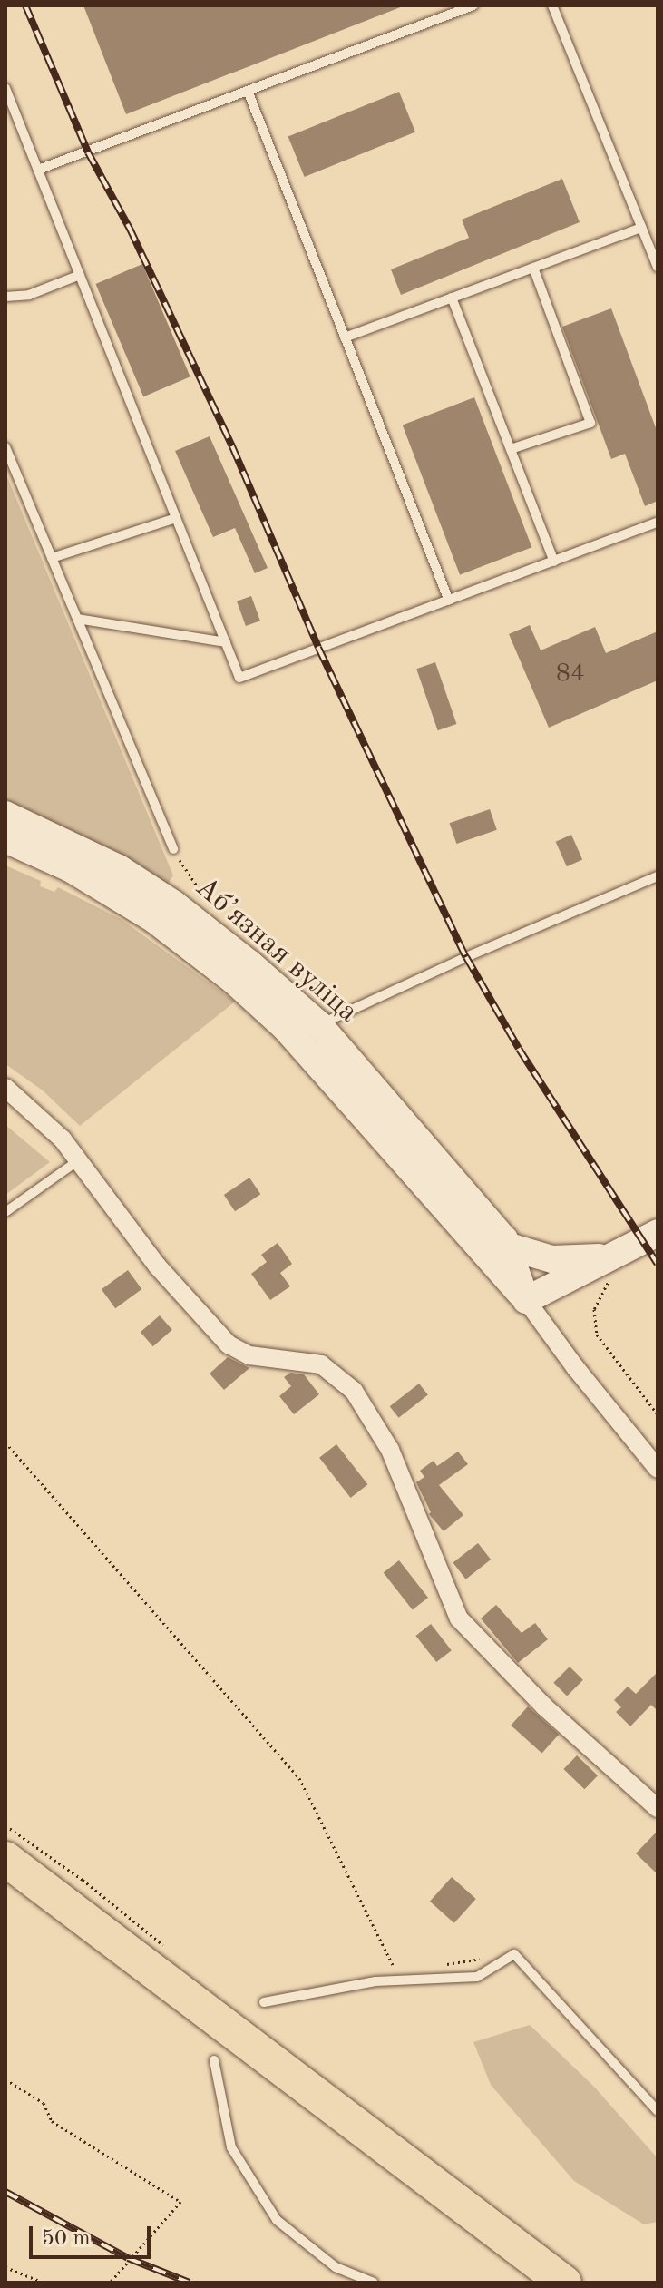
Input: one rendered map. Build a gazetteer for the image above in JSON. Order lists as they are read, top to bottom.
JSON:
{
  "streets": {
    "street": ["Абʼязная вуліца"]
  },
  "house_numbers": ["84"],
  "scale_bar": "50 m"
}
